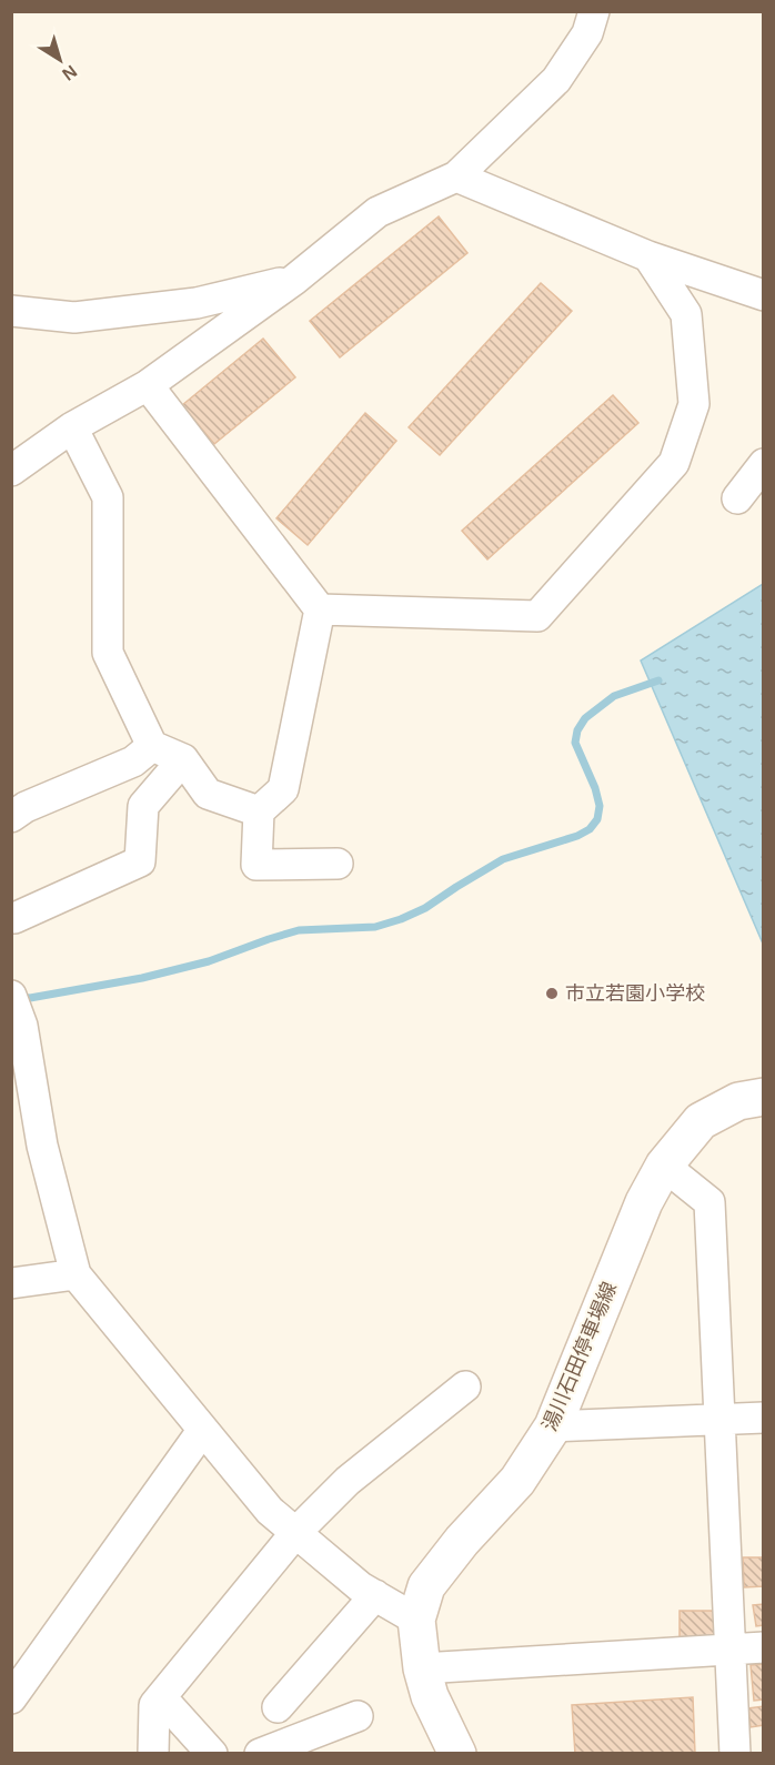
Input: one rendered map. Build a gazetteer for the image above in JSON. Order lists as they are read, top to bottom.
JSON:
{
  "streets": {
    "main road": ["湯川石田停車場線"]
  },
  "places": ["市立若園小学校"],
  "north": "bottom right"
}
